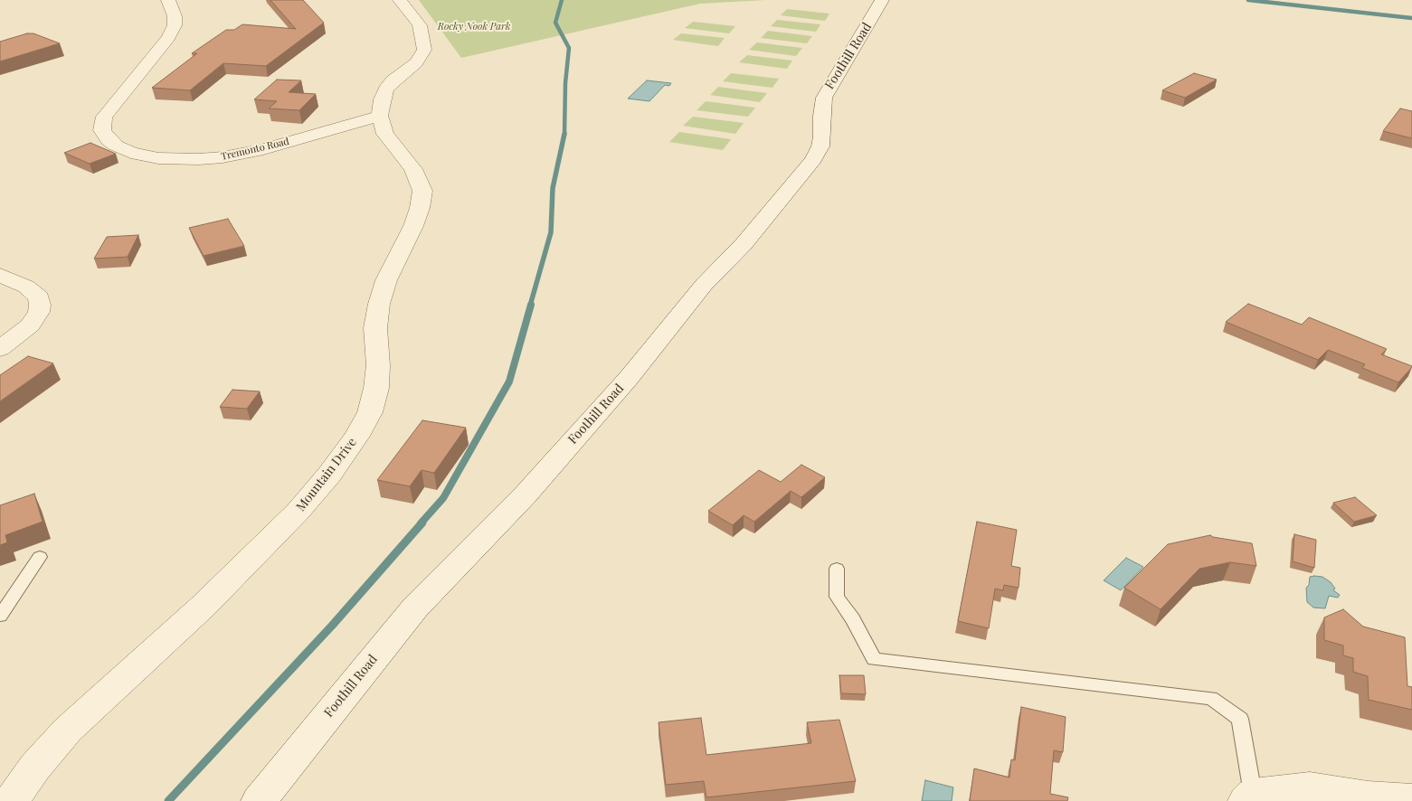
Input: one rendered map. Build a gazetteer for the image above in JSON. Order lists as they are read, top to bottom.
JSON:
{
  "streets": {
    "street": ["Foothill Road", "Tremonto Road", "Mountain Drive"]
  },
  "crossings": [
    ["Tremonto Road", "Mountain Drive"]
  ],
  "parks": ["Rocky Nook Park"]
}
